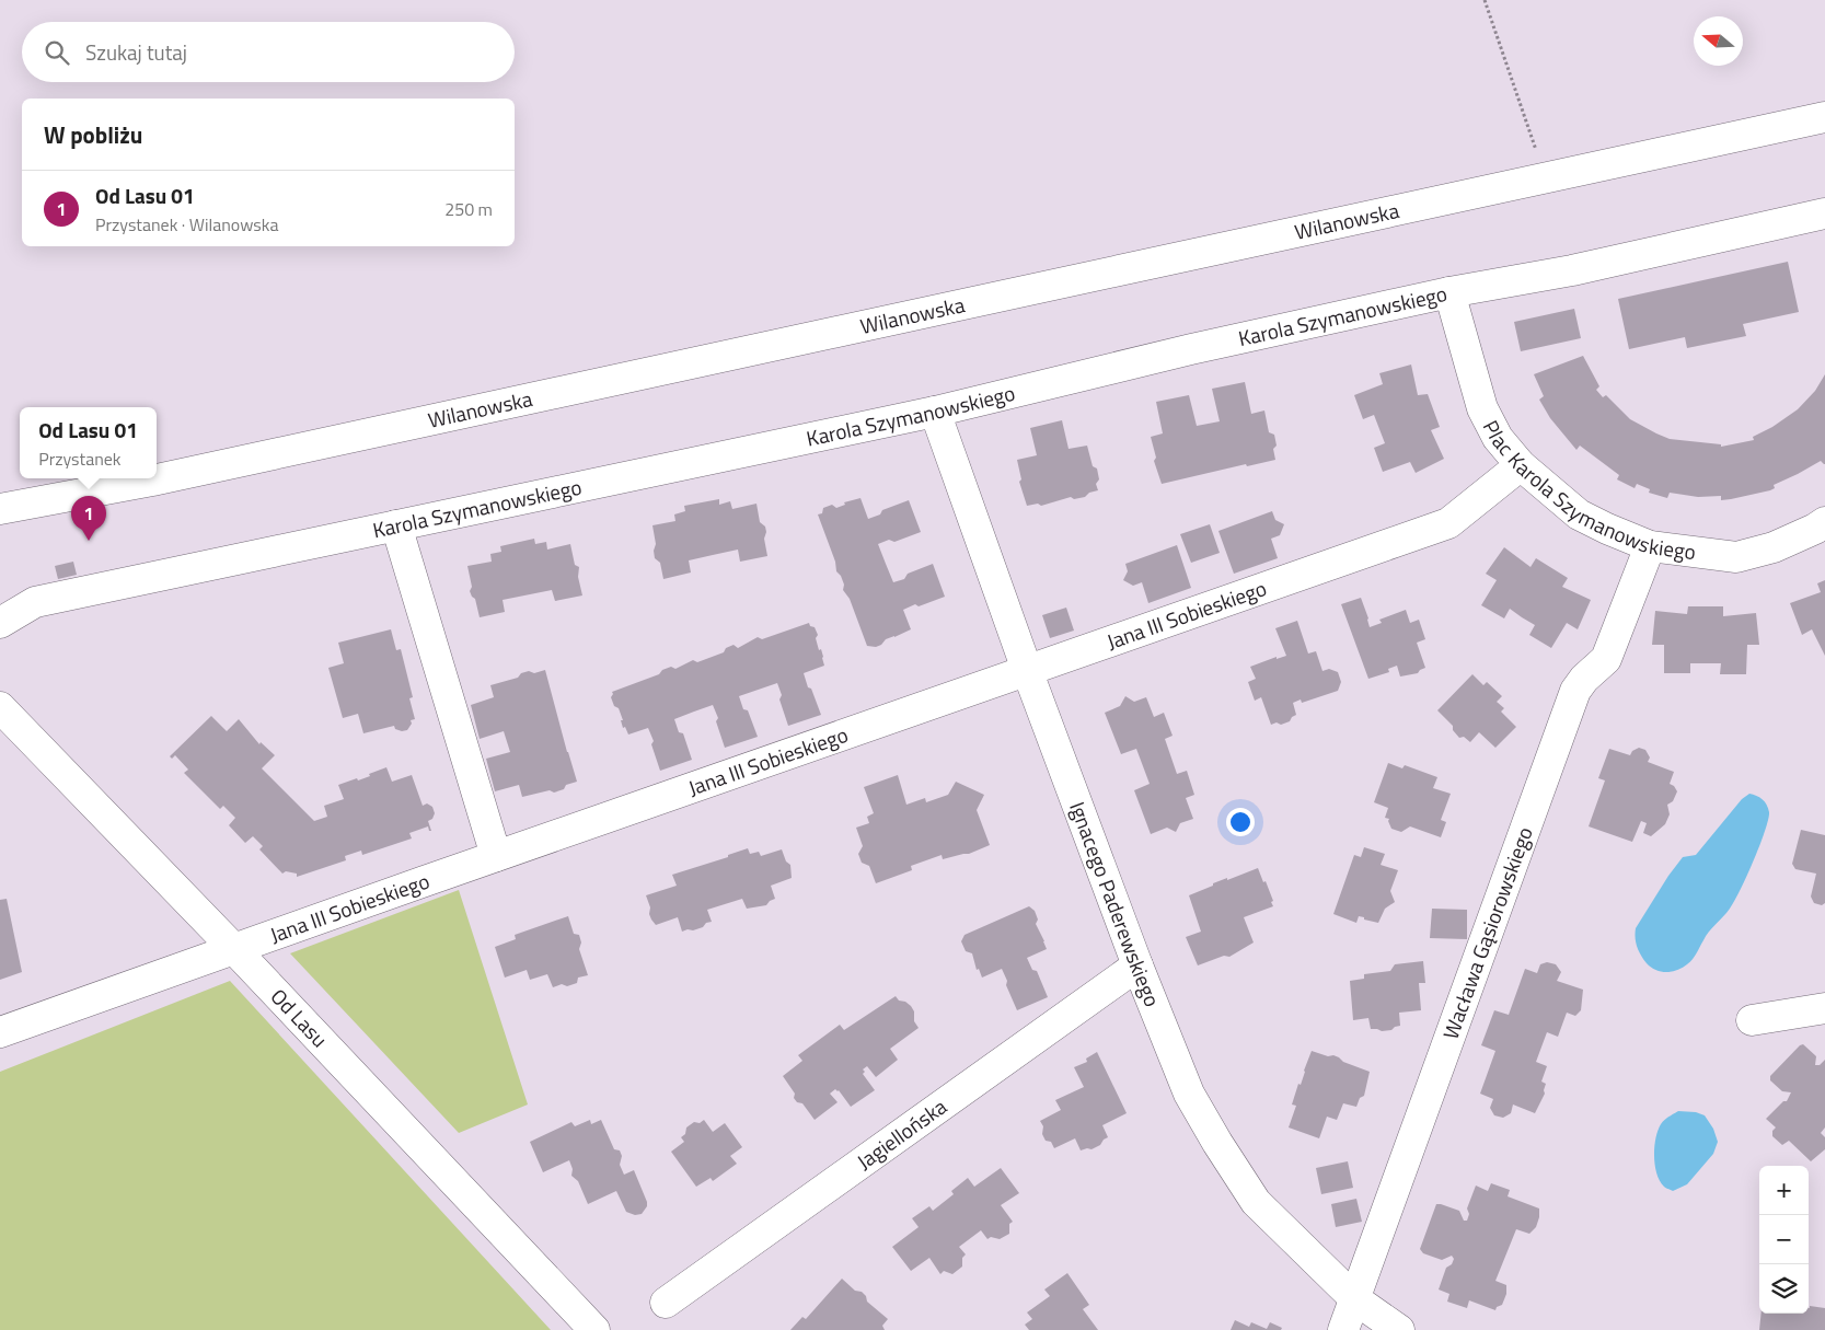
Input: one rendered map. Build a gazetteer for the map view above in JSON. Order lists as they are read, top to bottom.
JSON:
{
  "streets": {
    "street": [
      "Wilanowska",
      "Karola Szymanowskiego",
      "Plac Karola Szymanowskiego",
      "Jana III Sobieskiego",
      "Ignacego Paderewskiego",
      "Wacława Gąsiorowskiego",
      "Od Lasu",
      "Jagiellońska"
    ]
  },
  "crossings": [
    ["Karola Szymanowskiego", "Plac Karola Szymanowskiego"],
    ["Karola Szymanowskiego", "Ignacego Paderewskiego"],
    ["Plac Karola Szymanowskiego", "Jana III Sobieskiego"],
    ["Plac Karola Szymanowskiego", "Wacława Gąsiorowskiego"],
    ["Jana III Sobieskiego", "Ignacego Paderewskiego"],
    ["Jana III Sobieskiego", "Od Lasu"],
    ["Ignacego Paderewskiego", "Wacława Gąsiorowskiego"],
    ["Ignacego Paderewskiego", "Jagiellońska"]
  ],
  "north": "left",
  "page": {
    "search": "Szukaj tutaj",
    "heading": "W pobliżu",
    "list": [
      {
        "mark": "1",
        "name": "Od Lasu 01",
        "note": "Przystanek · Wilanowska",
        "value": "250 m"
      }
    ],
    "popup": ["Od Lasu 01", "Przystanek"],
    "pins": "1",
    "map_buttons": ["+", "−"]
  }
}
